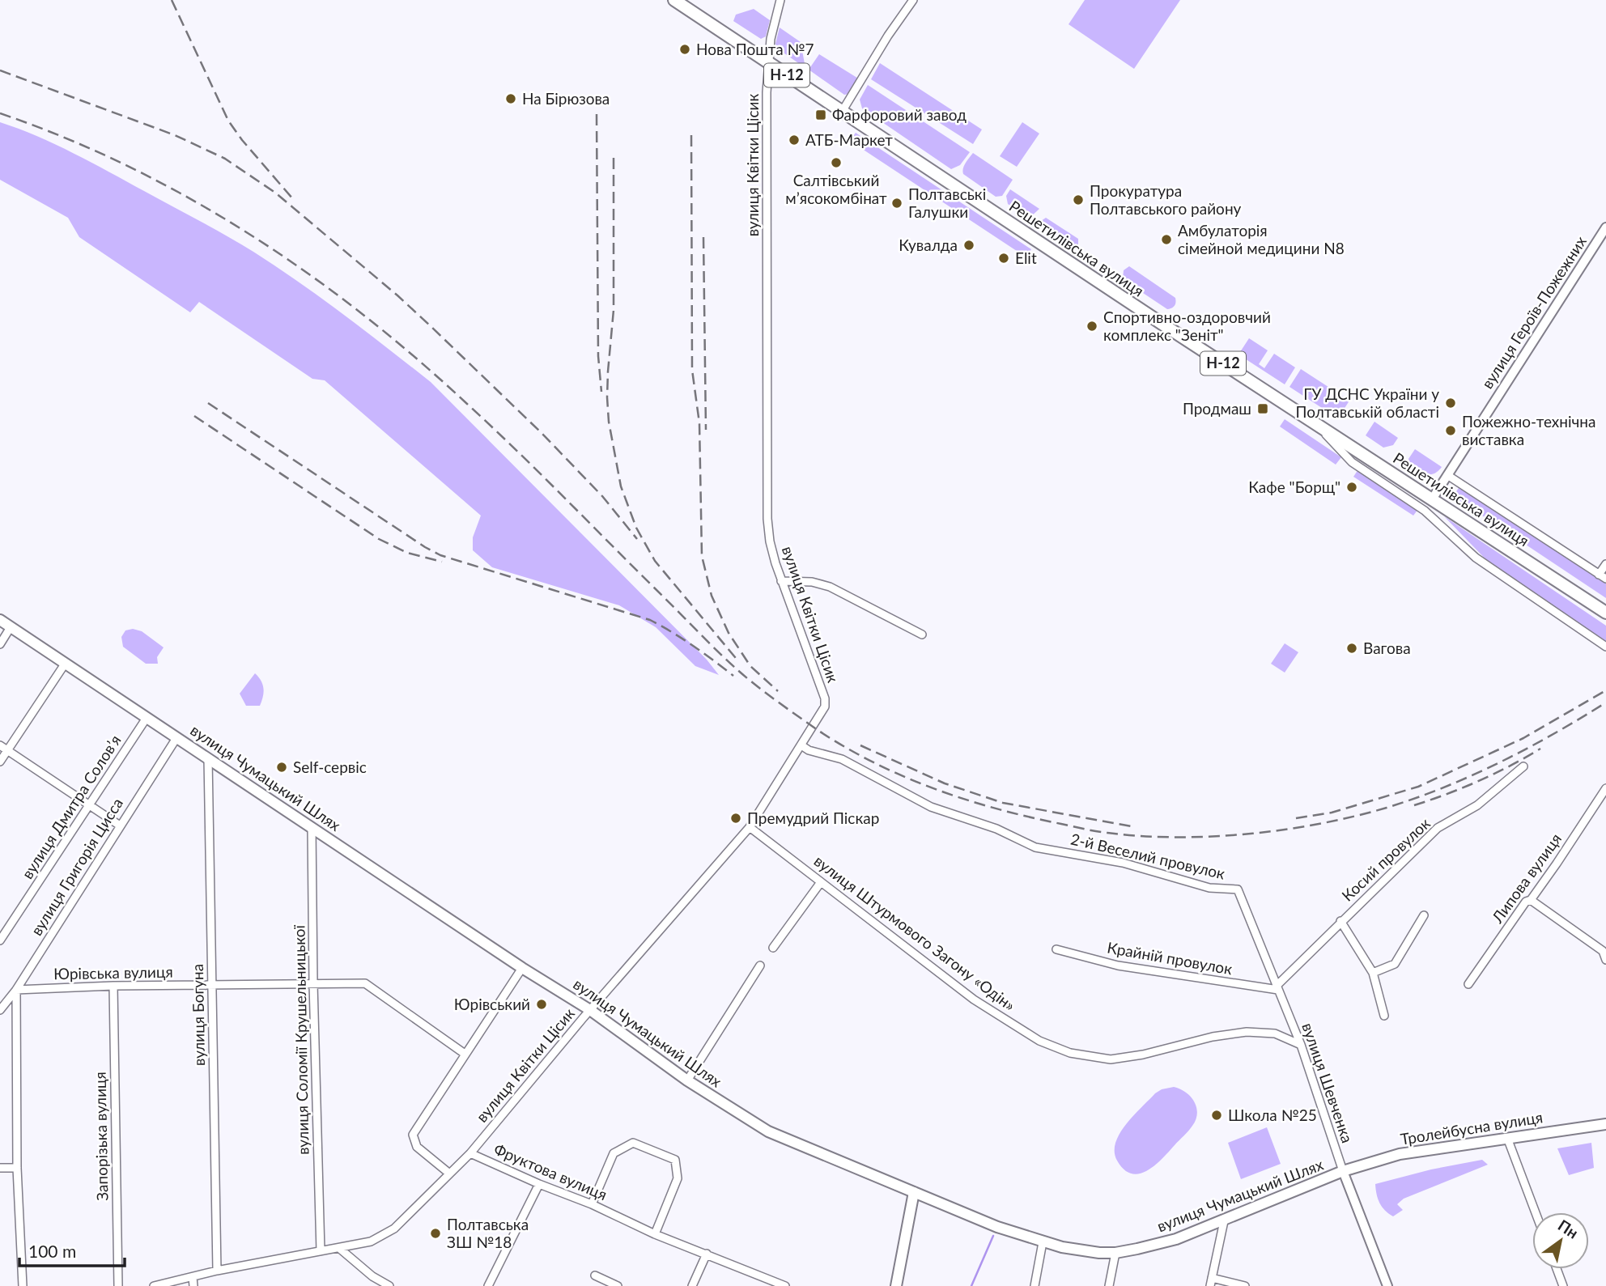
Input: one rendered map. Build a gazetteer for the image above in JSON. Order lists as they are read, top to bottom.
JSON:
{
  "streets": {
    "main road": [
      "Н-12",
      "Решетилівська вулиця",
      "вулиця Чумацький Шлях",
      "Тролейбусна вулиця"
    ],
    "street": [
      "вулиця Квітки Цісик",
      "вулиця Героїв-Пожежних",
      "вулиця Дмитра Соловʼя",
      "2-й Веселий провулок",
      "Косий провулок",
      "вулиця Григорія Цисса",
      "Липова вулиця",
      "вулиця Штурмового Загону «Одін»",
      "Крайній провулок",
      "Юрівська вулиця",
      "вулиця Богуна",
      "вулиця Соломії Крушельницької",
      "вулиця Шевченка",
      "Запорізька вулиця",
      "Фруктова вулиця"
    ]
  },
  "crossings": [
    ["вулиця Квітки Цісик", "Решетилівська вулиця"],
    ["вулиця Квітки Цісик", "вулиця Чумацький Шлях"],
    ["вулиця Квітки Цісик", "2-й Веселий провулок"],
    ["вулиця Квітки Цісик", "вулиця Штурмового Загону «Одін»"],
    ["вулиця Квітки Цісик", "Фруктова вулиця"],
    ["Решетилівська вулиця", "вулиця Героїв-Пожежних"],
    ["вулиця Чумацький Шлях", "вулиця Дмитра Соловʼя"],
    ["вулиця Чумацький Шлях", "вулиця Григорія Цисса"],
    ["вулиця Чумацький Шлях", "вулиця Богуна"],
    ["вулиця Чумацький Шлях", "вулиця Соломії Крушельницької"],
    ["вулиця Чумацький Шлях", "вулиця Шевченка"],
    ["вулиця Чумацький Шлях", "Тролейбусна вулиця"],
    ["2-й Веселий провулок", "вулиця Шевченка"],
    ["Косий провулок", "Крайній провулок"],
    ["Косий провулок", "вулиця Шевченка"],
    ["вулиця Григорія Цисса", "Юрівська вулиця"],
    ["вулиця Штурмового Загону «Одін»", "вулиця Шевченка"],
    ["Крайній провулок", "вулиця Шевченка"],
    ["Юрівська вулиця", "вулиця Богуна"],
    ["Юрівська вулиця", "вулиця Соломії Крушельницької"],
    ["Юрівська вулиця", "Запорізька вулиця"],
    ["вулиця Богуна", "Фруктова вулиця"],
    ["вулиця Соломії Крушельницької", "Фруктова вулиця"],
    ["вулиця Шевченка", "Тролейбусна вулиця"]
  ],
  "places": {
    "other": [
      "Нова Пошта №7",
      "На Бірюзова",
      "АТБ-Маркет",
      "Салтівський мʼясокомбінат",
      "Прокуратура Полтавського району",
      "Полтавські Галушки",
      "Амбулаторія сімейной медицини N8",
      "Кувалда",
      "Elit",
      "Спортивно-оздоровчий комплекс \"Зеніт\"",
      "ГУ ДСНС України у Полтавській області",
      "Пожежно-технічна виставка",
      "Кафе \"Борщ\"",
      "Вагова",
      "Self-сервіс",
      "Премудрий Піскар",
      "Юрівський",
      "Школа №25",
      "Полтавська ЗШ №18"
    ],
    "transit": ["Фарфоровий завод", "Продмаш"]
  },
  "scale_bar": "100 m",
  "north": "top right"
}
